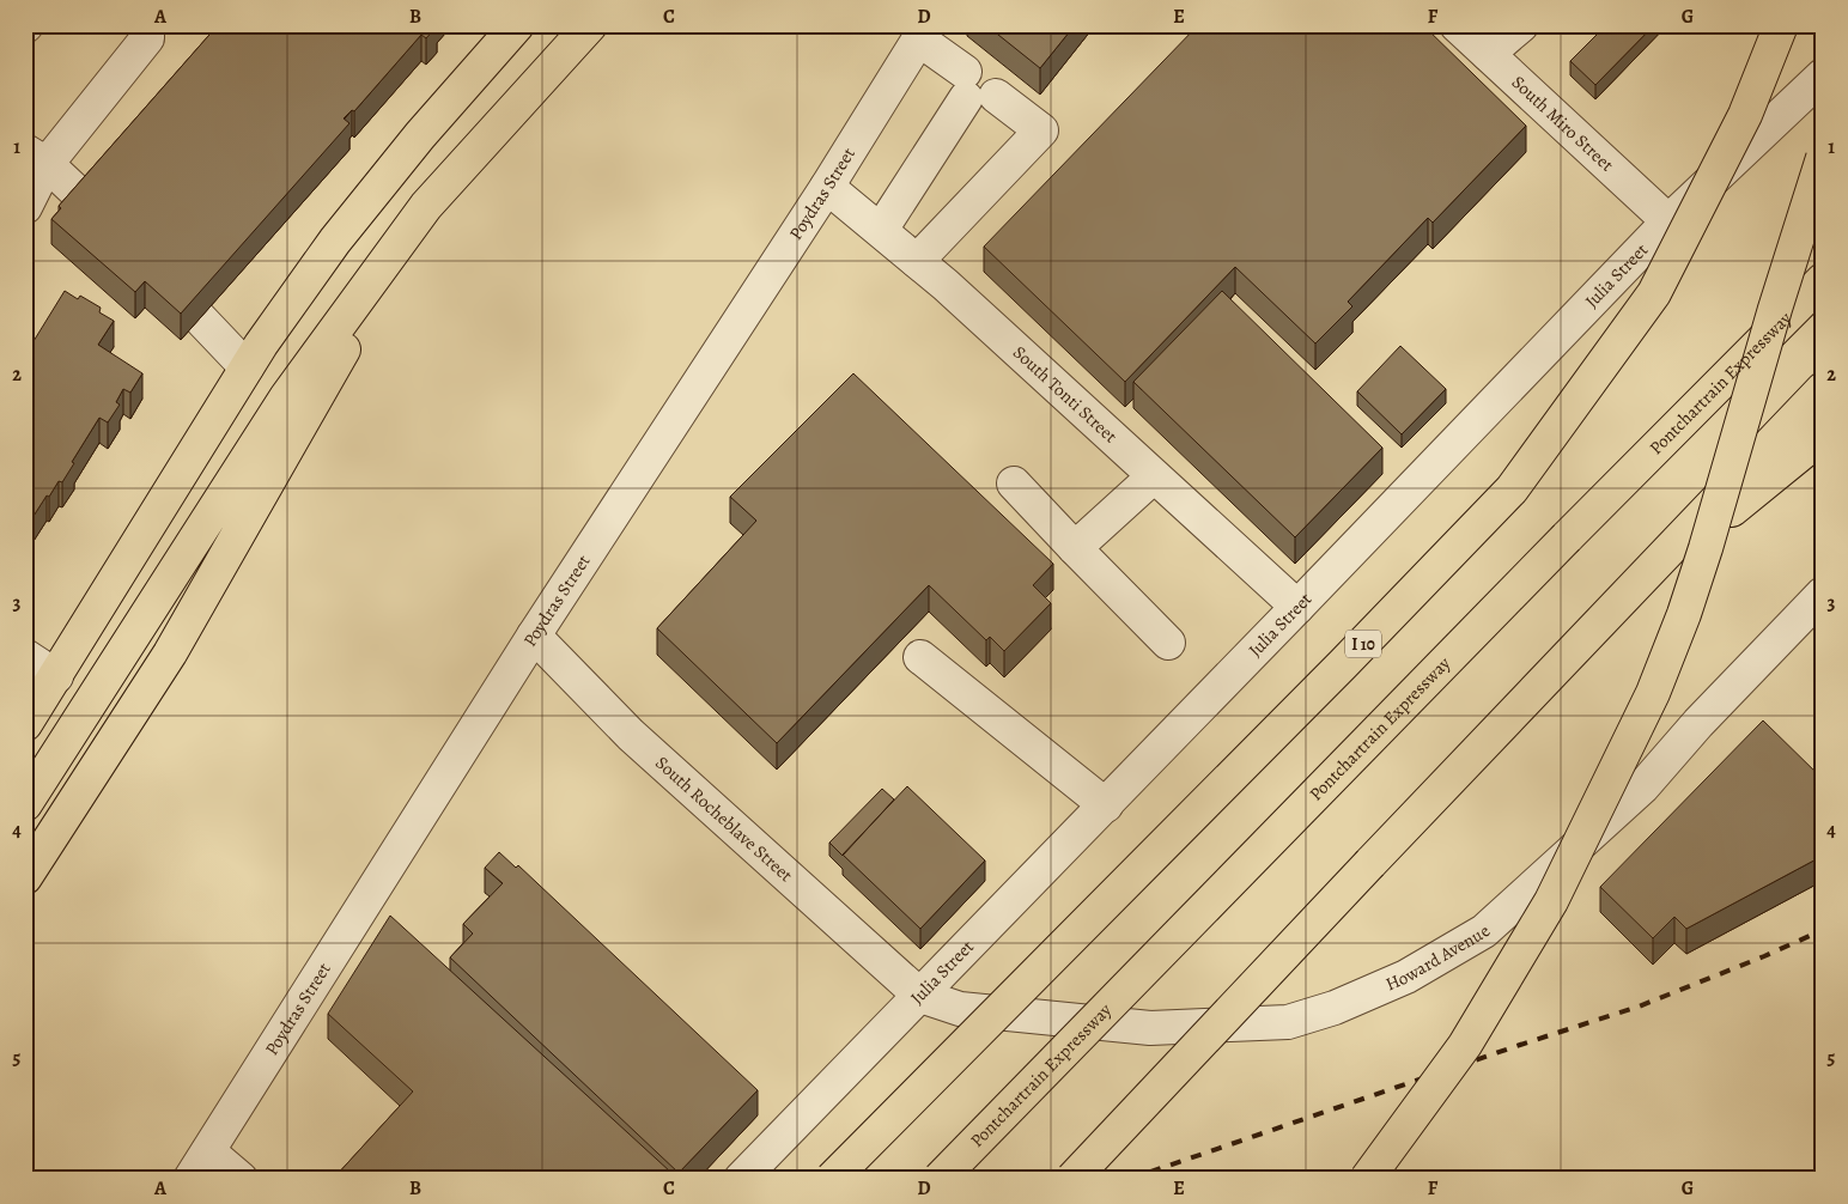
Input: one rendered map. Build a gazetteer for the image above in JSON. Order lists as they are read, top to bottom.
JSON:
{
  "streets": {
    "main road": ["Pontchartrain Expressway", "I 10"],
    "street": [
      "South Miro Street",
      "Poydras Street",
      "Julia Street",
      "South Tonti Street",
      "South Rocheblave Street",
      "Howard Avenue"
    ]
  },
  "crossings": [
    ["South Miro Street", "Julia Street"],
    ["Poydras Street", "South Tonti Street"],
    ["Poydras Street", "South Rocheblave Street"],
    ["Julia Street", "South Tonti Street"],
    ["Julia Street", "South Rocheblave Street"],
    ["Julia Street", "Howard Avenue"],
    ["South Rocheblave Street", "Howard Avenue"]
  ],
  "grid": {
    "columns": [
      "A",
      "B",
      "C",
      "D",
      "E",
      "F",
      "G"
    ],
    "rows": [
      "1",
      "2",
      "3",
      "4",
      "5"
    ]
  }
}
